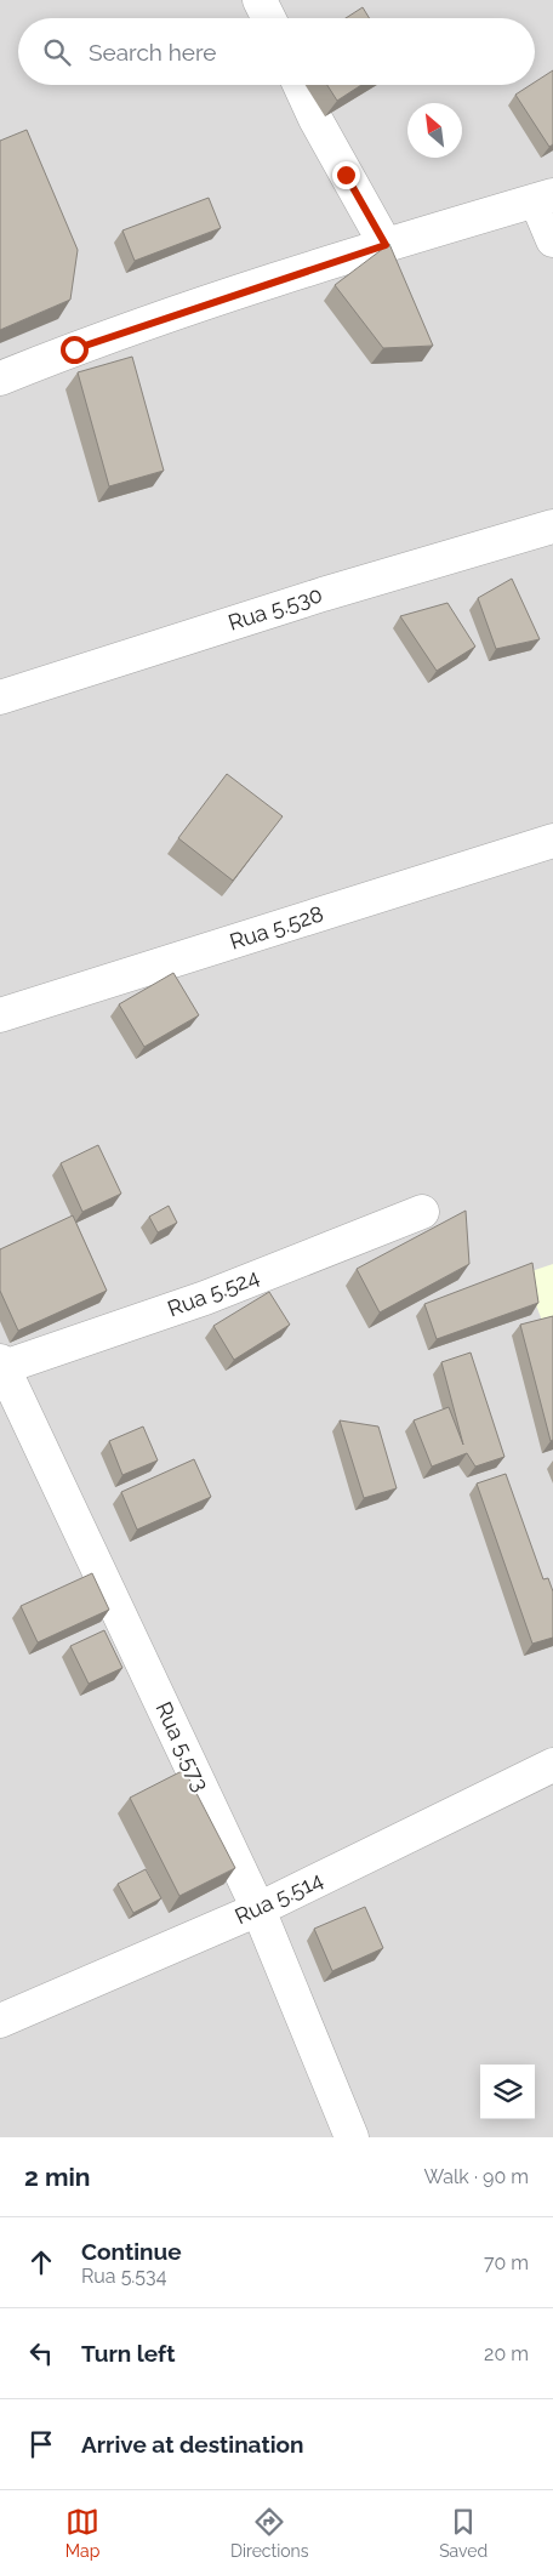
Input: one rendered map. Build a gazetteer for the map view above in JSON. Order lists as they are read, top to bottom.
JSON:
{
  "streets": {
    "street": [
      "Rua 5.530",
      "Rua 5.528",
      "Rua 5.524",
      "Rua 5.573",
      "Rua 5.514"
    ]
  },
  "crossings": [
    ["Rua 5.524", "Rua 5.573"],
    ["Rua 5.573", "Rua 5.514"]
  ],
  "north": "top left",
  "page": {
    "search": "Search here",
    "heading": ["2 min", "Walk · 90 m"],
    "list": [
      ["Continue", "Rua 5.534", "70 m"],
      ["Turn left", "20 m"],
      "Arrive at destination"
    ],
    "nav": ["Map", "Directions", "Saved"]
  }
}
